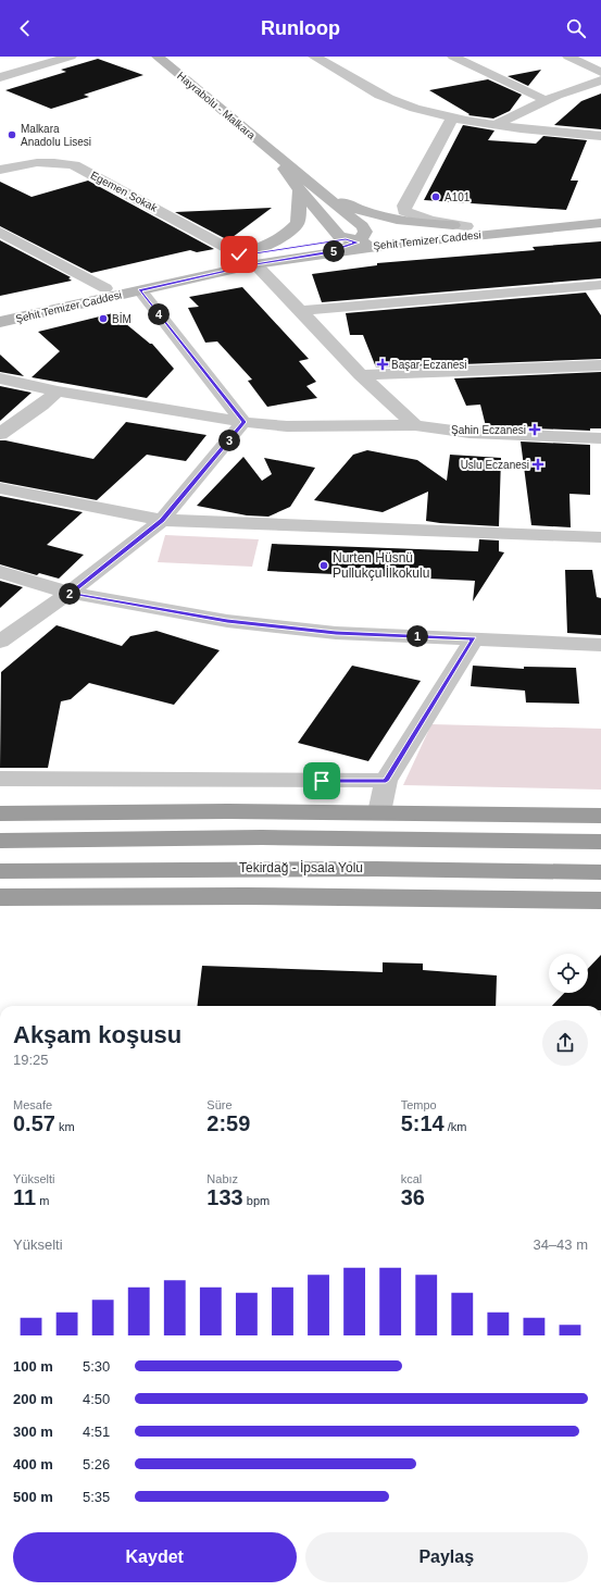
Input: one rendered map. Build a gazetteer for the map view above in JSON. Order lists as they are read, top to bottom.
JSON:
{
  "streets": {
    "highway": ["Tekirdağ - İpsala Yolu"],
    "main road": ["Hayrabolu - Malkara", "Şehit Temizer Caddesi"],
    "street": ["Egemen Sokak"]
  },
  "crossings": [
    ["Egemen Sokak", "Şehit Temizer Caddesi"]
  ],
  "places": {
    "other": [
      "Malkara Anadolu Lisesi",
      "A101",
      "BİM",
      "Nurten Hüsnü Pullukçu İlkokulu"
    ],
    "health": ["Başar Eczanesi", "Şahin Eczanesi", "Uslu Eczanesi"]
  },
  "page": {
    "header": "Runloop",
    "pins": [
      "5",
      "4",
      "3",
      "2",
      "1"
    ],
    "heading": ["Akşam koşusu", "19:25"],
    "stats": [
      ["Mesafe", "0.57 km"],
      ["Süre", "2:59"],
      ["Tempo", "5:14 /km"],
      ["Yükselti", "11 m"],
      ["Nabız", "133 bpm"],
      ["kcal", "36"]
    ],
    "chart": ["Yükselti", "34–43 m"],
    "list": [
      {
        "name": "100 m",
        "note": "5:30"
      },
      {
        "name": "200 m",
        "note": "4:50"
      },
      {
        "name": "300 m",
        "note": "4:51"
      },
      {
        "name": "400 m",
        "note": "5:26"
      },
      {
        "name": "500 m",
        "note": "5:35"
      }
    ],
    "buttons": ["Kaydet", "Paylaş"]
  }
}
